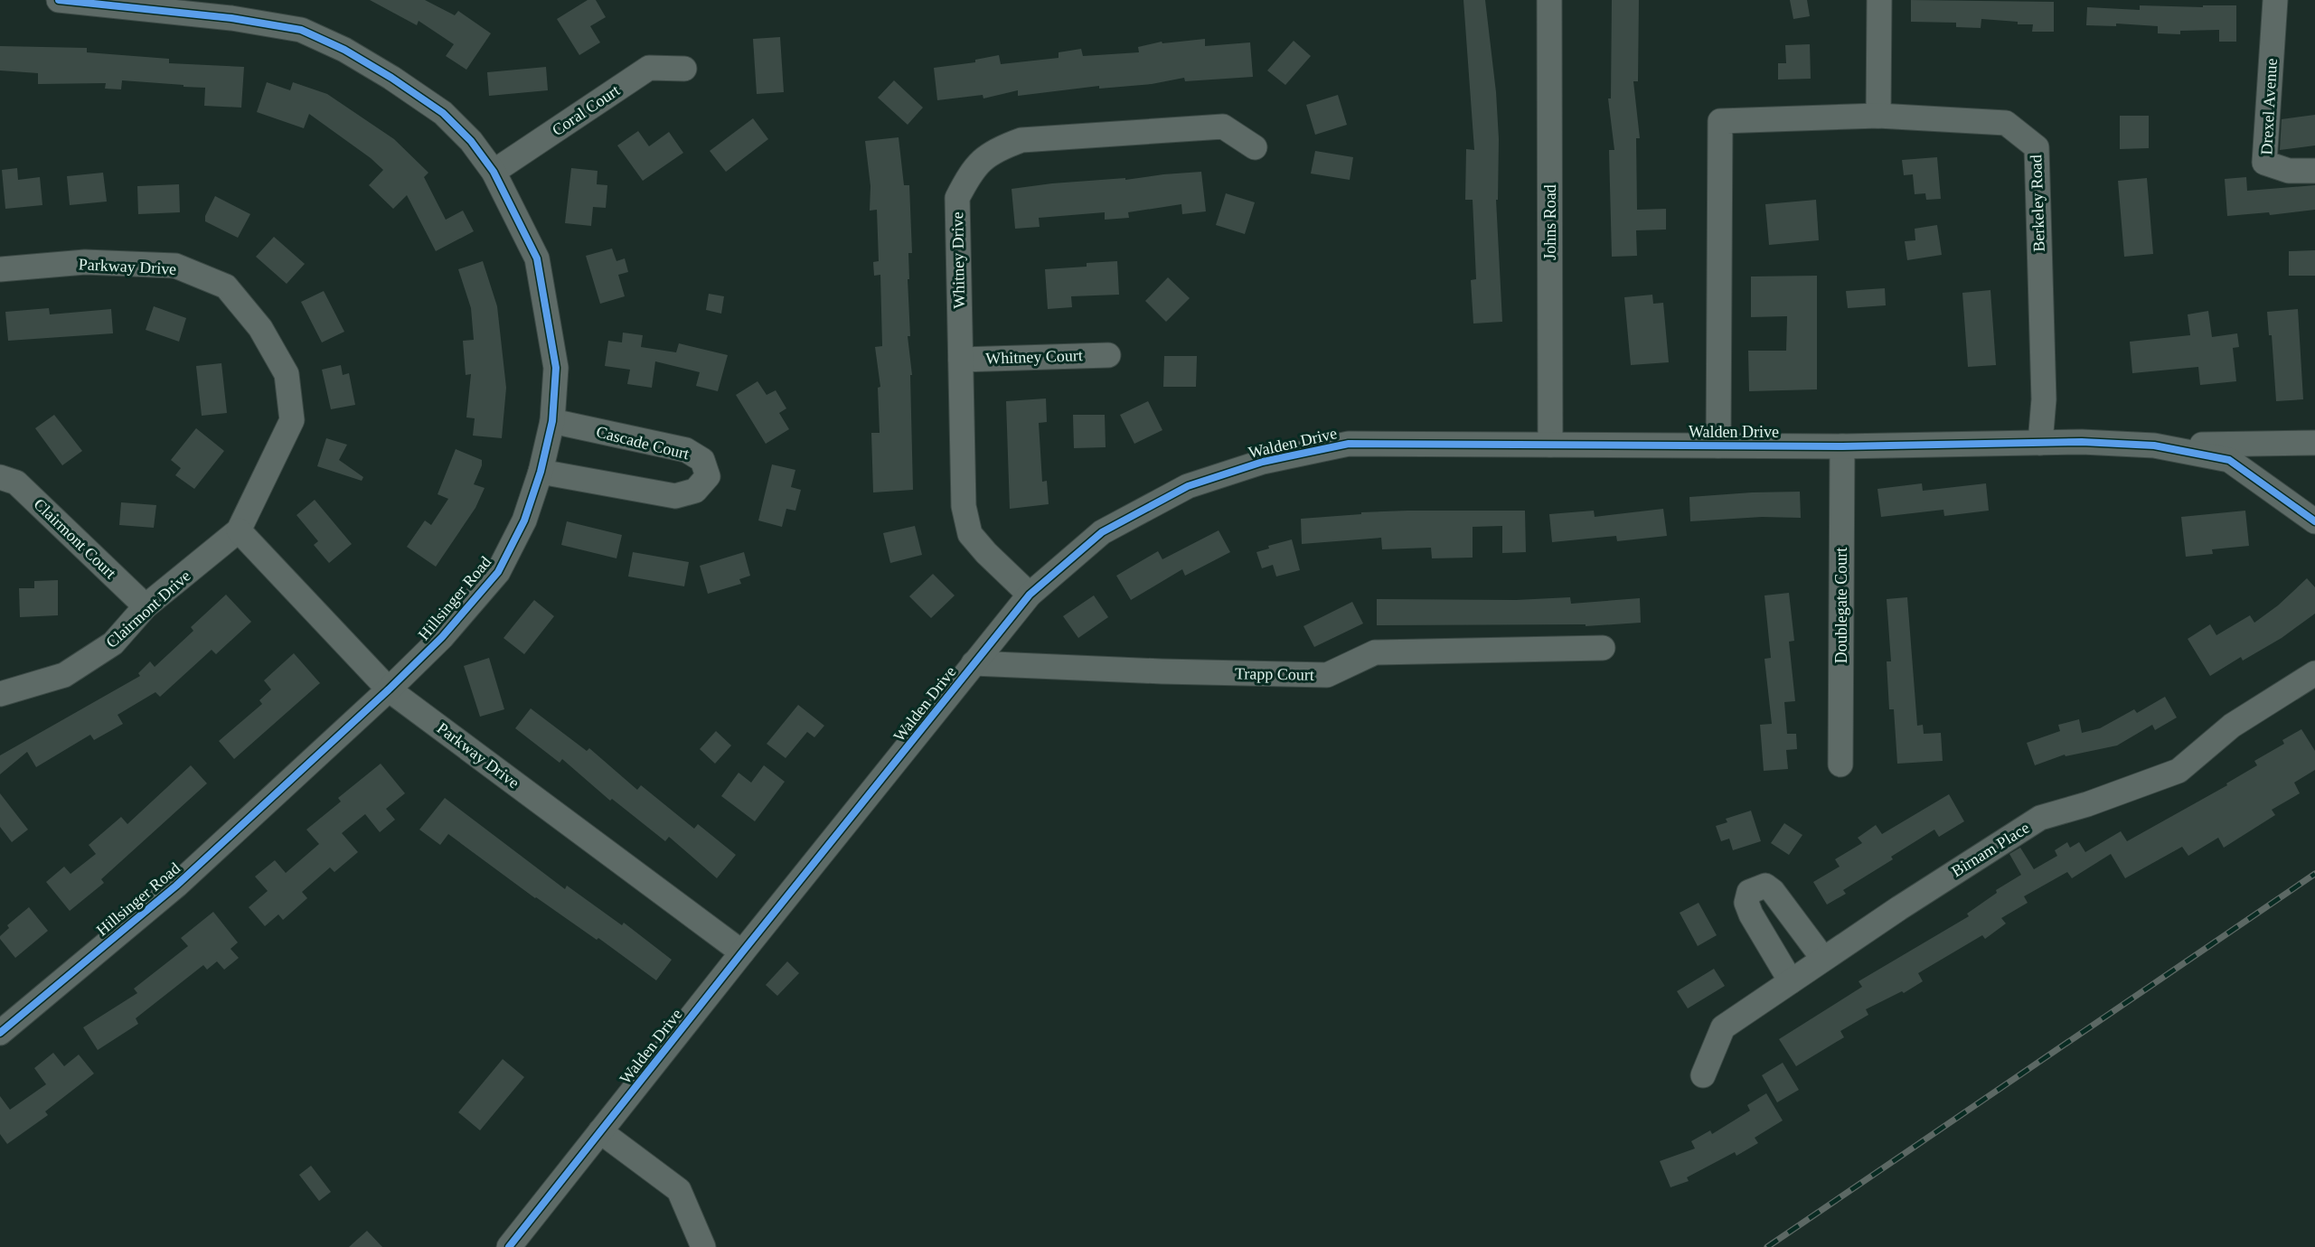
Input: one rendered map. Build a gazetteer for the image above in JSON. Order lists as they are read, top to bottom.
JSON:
{
  "streets": {
    "street": [
      "Drexel Avenue",
      "Coral Court",
      "Berkeley Road",
      "Johns Road",
      "Whitney Drive",
      "Parkway Drive",
      "Whitney Court",
      "Walden Drive",
      "Cascade Court",
      "Clairmont Court",
      "Hillsinger Road",
      "Doublegate Court",
      "Clairmont Drive",
      "Trapp Court",
      "Birnam Place"
    ]
  },
  "crossings": [
    ["Coral Court", "Hillsinger Road"],
    ["Berkeley Road", "Walden Drive"],
    ["Johns Road", "Walden Drive"],
    ["Whitney Drive", "Whitney Court"],
    ["Whitney Drive", "Walden Drive"],
    ["Parkway Drive", "Walden Drive"],
    ["Parkway Drive", "Hillsinger Road"],
    ["Parkway Drive", "Clairmont Drive"],
    ["Walden Drive", "Doublegate Court"],
    ["Walden Drive", "Trapp Court"],
    ["Cascade Court", "Hillsinger Road"],
    ["Clairmont Court", "Clairmont Drive"]
  ]
}
